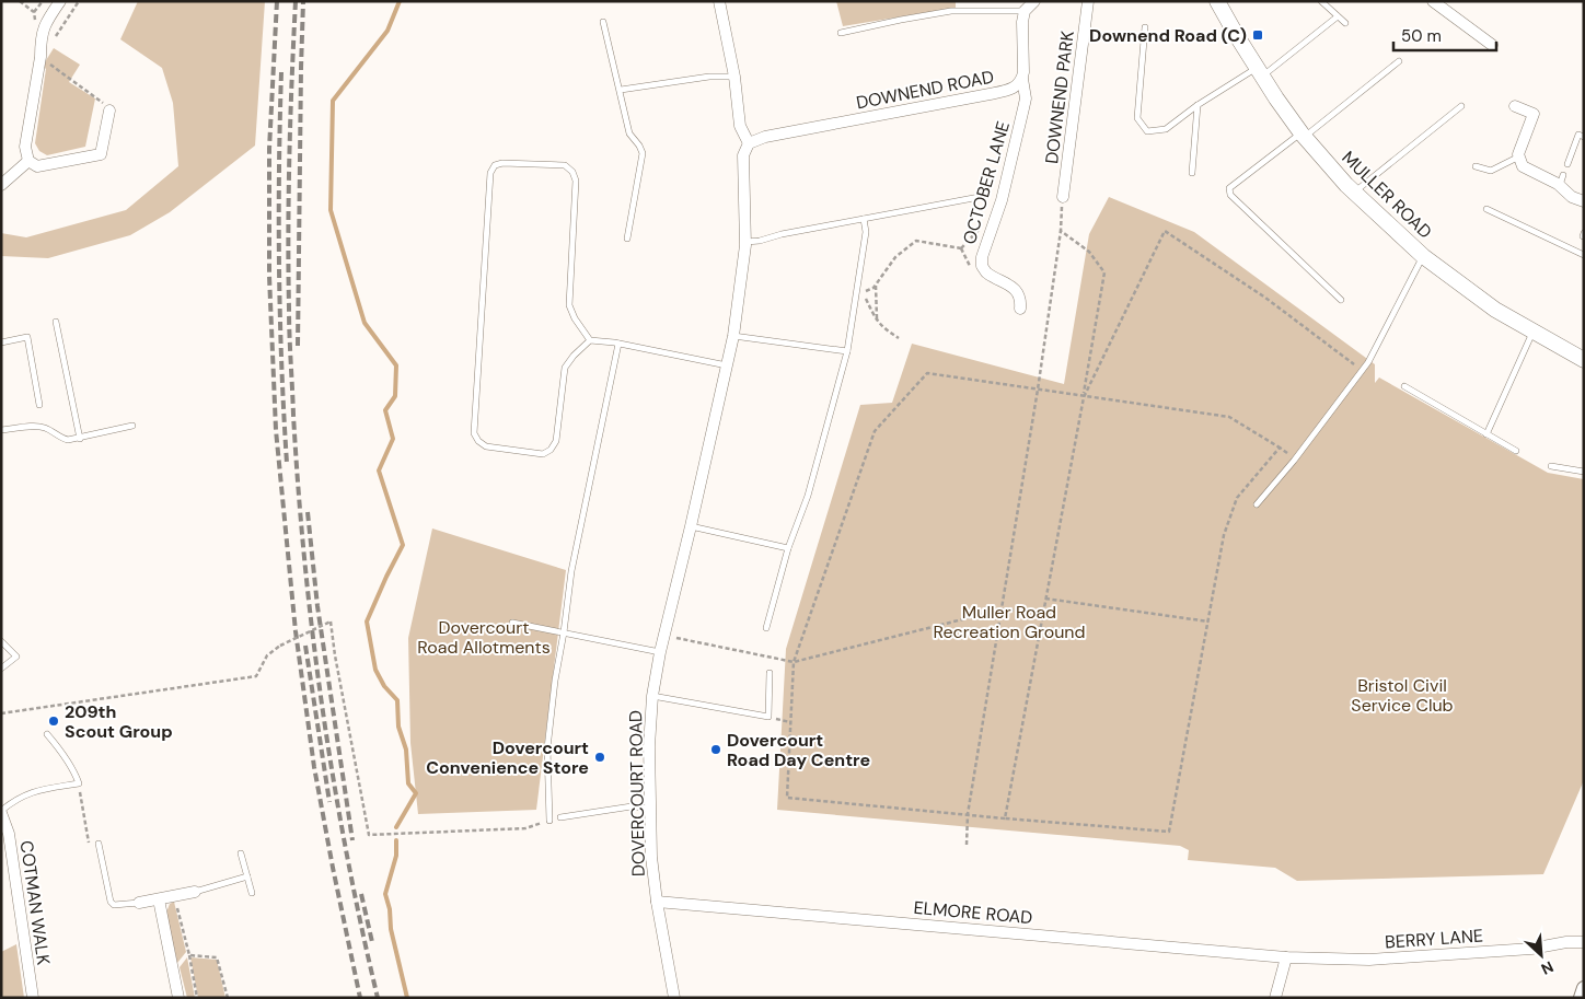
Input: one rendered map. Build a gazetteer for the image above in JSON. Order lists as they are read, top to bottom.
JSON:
{
  "streets": {
    "main road": ["MULLER ROAD"],
    "street": [
      "DOWNEND ROAD",
      "DOWNEND PARK",
      "OCTOBER LANE",
      "DOVERCOURT ROAD",
      "COTMAN WALK",
      "ELMORE ROAD",
      "BERRY LANE"
    ]
  },
  "crossings": [
    ["DOWNEND ROAD", "OCTOBER LANE"],
    ["DOWNEND ROAD", "DOVERCOURT ROAD"],
    ["DOVERCOURT ROAD", "ELMORE ROAD"],
    ["ELMORE ROAD", "BERRY LANE"]
  ],
  "parks": ["Muller Road Recreation Ground", "Dovercourt Road Allotments", "Bristol Civil Service Club"],
  "places": {
    "transit": ["Downend Road (C)"],
    "other": ["209th Scout Group", "Dovercourt Road Day Centre", "Dovercourt Convenience Store"]
  },
  "scale_bar": "50 m",
  "north": "bottom right"
}
